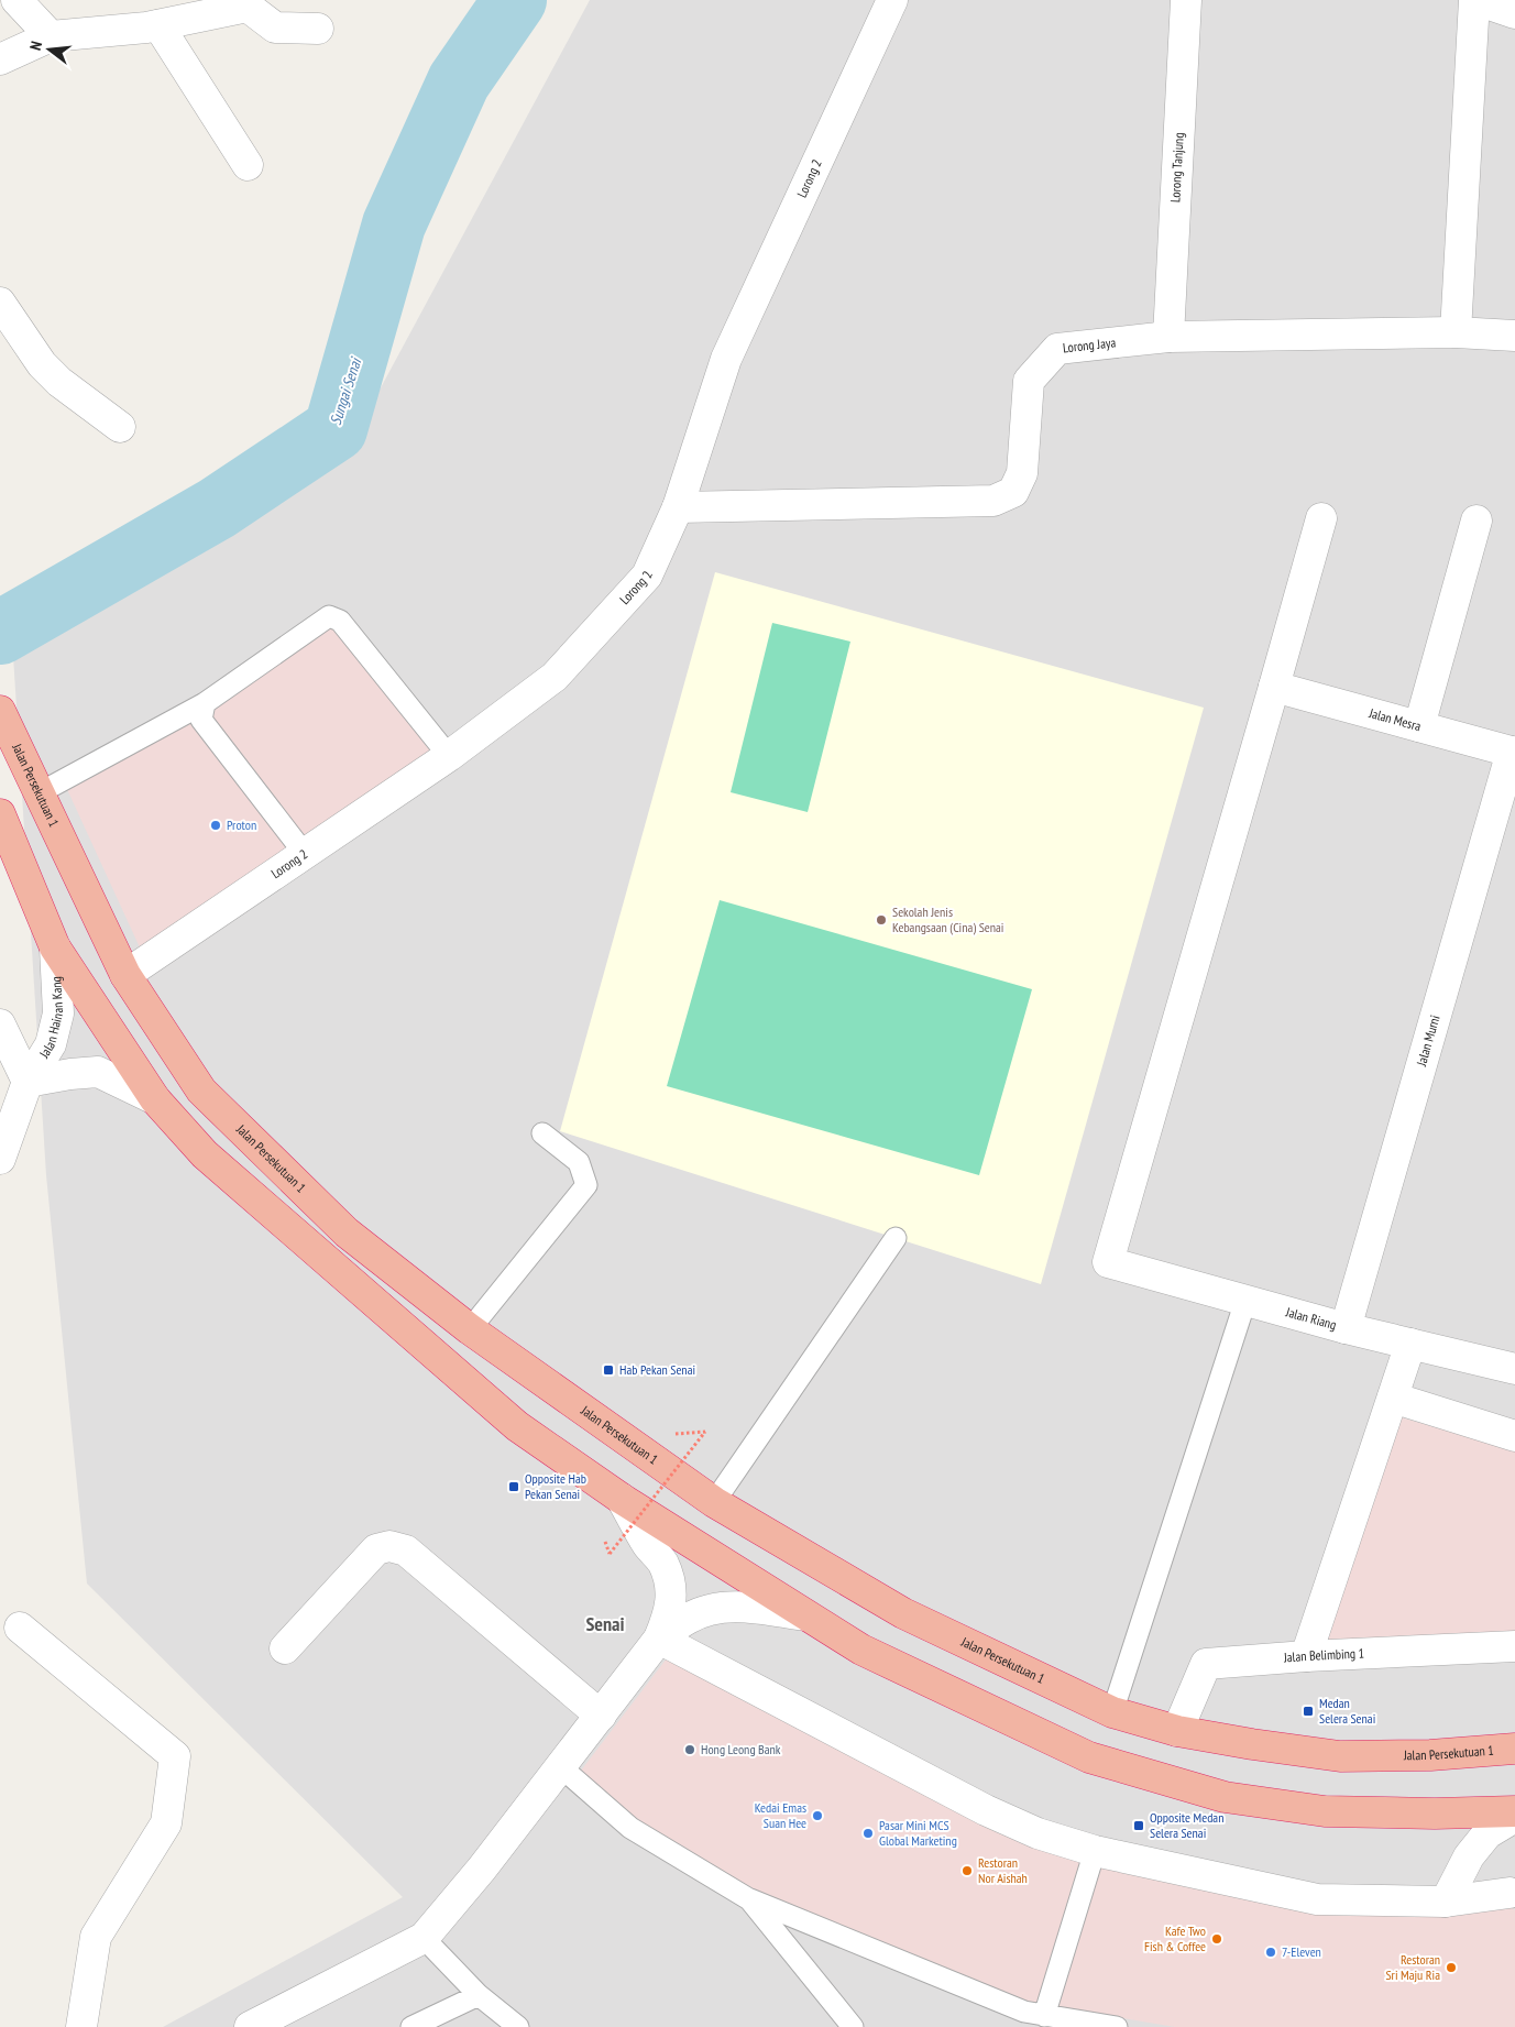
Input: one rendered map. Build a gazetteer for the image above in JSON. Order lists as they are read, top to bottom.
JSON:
{
  "streets": {
    "highway": ["Jalan Persekutuan 1"],
    "street": [
      "Lorong Tanjung",
      "Lorong 2",
      "Lorong Jaya",
      "Jalan Mesra",
      "Jalan Hainan Kang",
      "Jalan Murni",
      "Jalan Riang",
      "Jalan Belimbing 1"
    ]
  },
  "crossings": [
    ["Lorong Tanjung", "Lorong Jaya"],
    ["Lorong 2", "Lorong Jaya"],
    ["Lorong 2", "Jalan Persekutuan 1"],
    ["Jalan Mesra", "Jalan Murni"],
    ["Jalan Mesra", "Jalan Riang"],
    ["Jalan Persekutuan 1", "Jalan Belimbing 1"],
    ["Jalan Murni", "Jalan Riang"]
  ],
  "districts": ["Senai"],
  "water": ["Sungai Senai"],
  "places": {
    "other": [
      "Proton",
      "Sekolah Jenis Kebangsaan (Cina) Senai",
      "Hong Leong Bank",
      "Kedai Emas Suan Hee",
      "Pasar Mini MCS Global Marketing",
      "Restoran Nor Aishah",
      "Kafe Two Fish & Coffee",
      "7-Eleven",
      "Restoran Sri Maju Ria"
    ],
    "transit": [
      "Hab Pekan Senai",
      "Opposite Hab Pekan Senai",
      "Medan Selera Senai",
      "Opposite Medan Selera Senai"
    ]
  },
  "north": "left"
}
